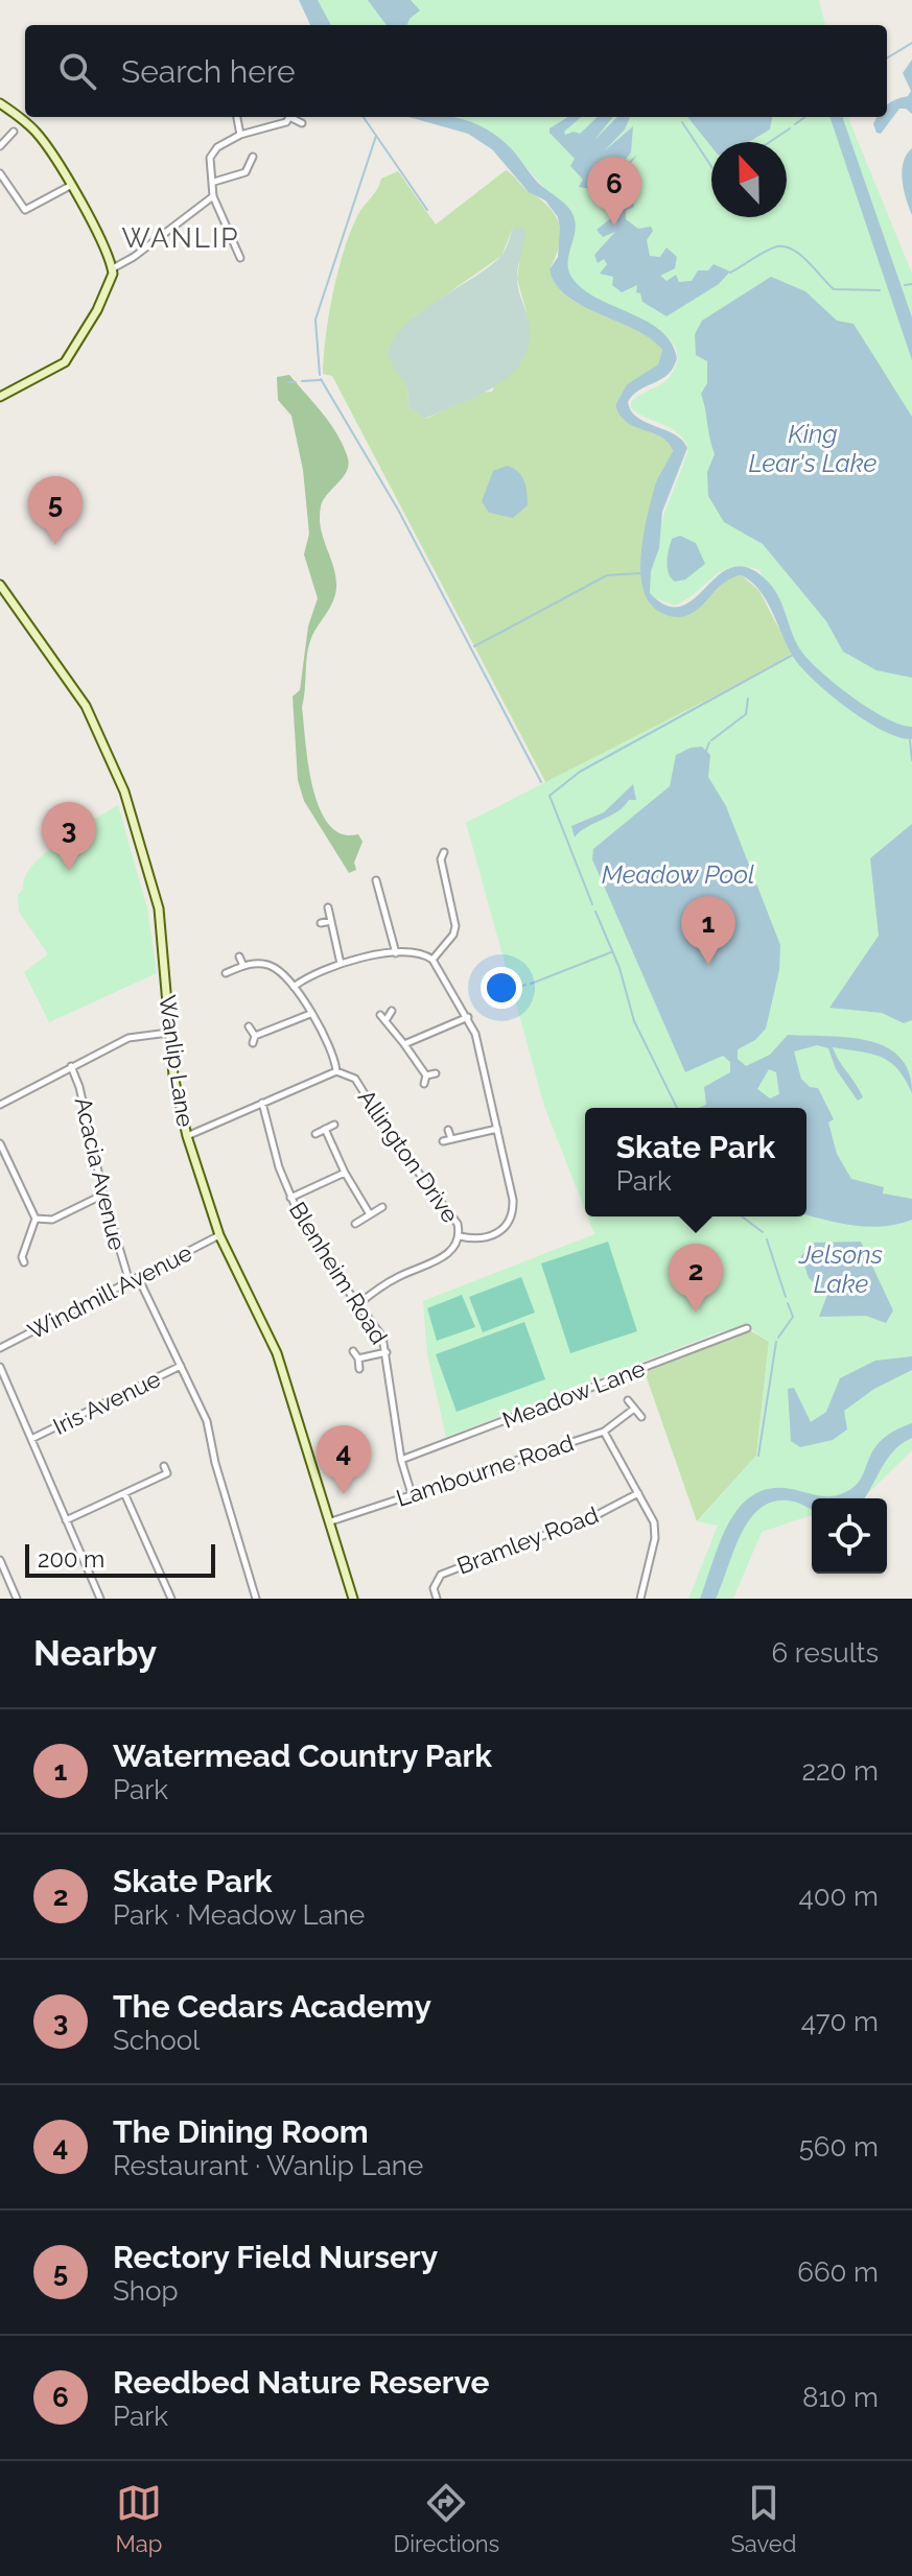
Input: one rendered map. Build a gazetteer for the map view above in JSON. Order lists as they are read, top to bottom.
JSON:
{
  "streets": {
    "street": [
      "Wanlip Lane",
      "Allington Drive",
      "Acacia Avenue",
      "Blenheim Road",
      "Windmill Avenue",
      "Meadow Lane",
      "Iris Avenue",
      "Lambourne Road",
      "Bramley Road"
    ]
  },
  "crossings": [
    ["Wanlip Lane", "Windmill Avenue"],
    ["Wanlip Lane", "Lambourne Road"],
    ["Allington Drive", "Blenheim Road"],
    ["Acacia Avenue", "Windmill Avenue"],
    ["Blenheim Road", "Meadow Lane"],
    ["Blenheim Road", "Lambourne Road"]
  ],
  "districts": ["WANLIP"],
  "water": ["King Lear's Lake", "Meadow Pool", "Jelsons Lake"],
  "scale_bar": "200 m",
  "north": "top",
  "page": {
    "search": "Search here",
    "pins": [
      "6",
      "5",
      "3",
      "1",
      "2",
      "4"
    ],
    "popup": ["Skate Park", "Park"],
    "scale": "200 m",
    "heading": ["Nearby", "6 results"],
    "list": [
      {
        "mark": "1",
        "name": "Watermead Country Park",
        "note": "Park",
        "value": "220 m"
      },
      {
        "mark": "2",
        "name": "Skate Park",
        "note": "Park · Meadow Lane",
        "value": "400 m"
      },
      {
        "mark": "3",
        "name": "The Cedars Academy",
        "note": "School",
        "value": "470 m"
      },
      {
        "mark": "4",
        "name": "The Dining Room",
        "note": "Restaurant · Wanlip Lane",
        "value": "560 m"
      },
      {
        "mark": "5",
        "name": "Rectory Field Nursery",
        "note": "Shop",
        "value": "660 m"
      },
      {
        "mark": "6",
        "name": "Reedbed Nature Reserve",
        "note": "Park",
        "value": "810 m"
      }
    ],
    "nav": ["Map", "Directions", "Saved"]
  }
}
